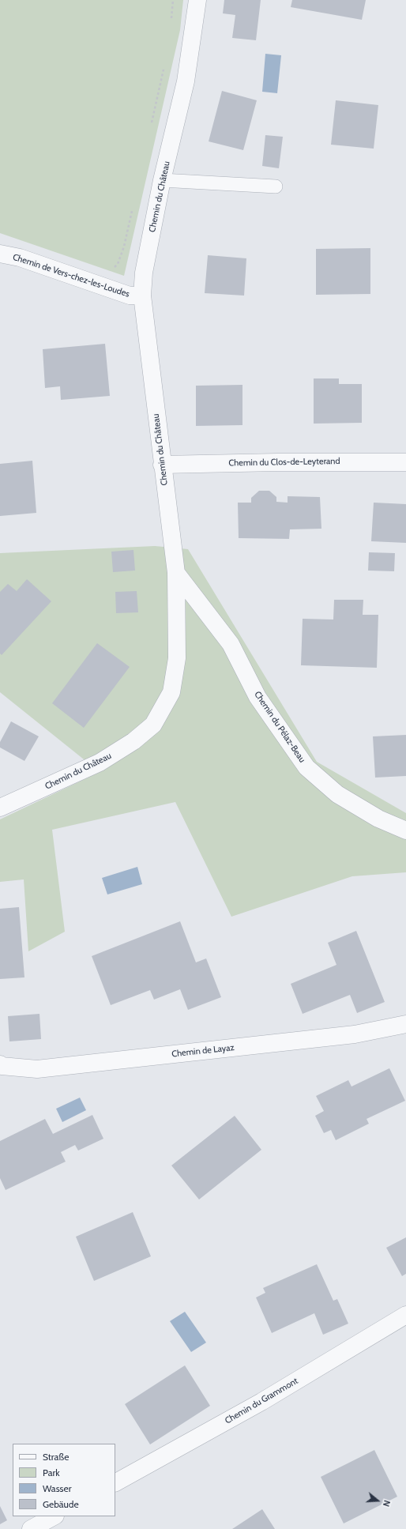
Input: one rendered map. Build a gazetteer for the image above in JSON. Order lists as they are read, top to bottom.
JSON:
{
  "streets": {
    "street": [
      "Chemin du Château",
      "Chemin de Vers-chez-les-Loudes",
      "Chemin du Clos-de-Leyterand",
      "Chemin du Pélaz-Beau",
      "Chemin de Layaz",
      "Chemin du Grammont"
    ]
  },
  "crossings": [
    ["Chemin du Château", "Chemin de Vers-chez-les-Loudes"],
    ["Chemin du Château", "Chemin du Clos-de-Leyterand"],
    ["Chemin du Château", "Chemin du Pélaz-Beau"]
  ],
  "legend": [
    "Straße",
    "Park",
    "Wasser",
    "Gebäude"
  ],
  "north": "right"
}
